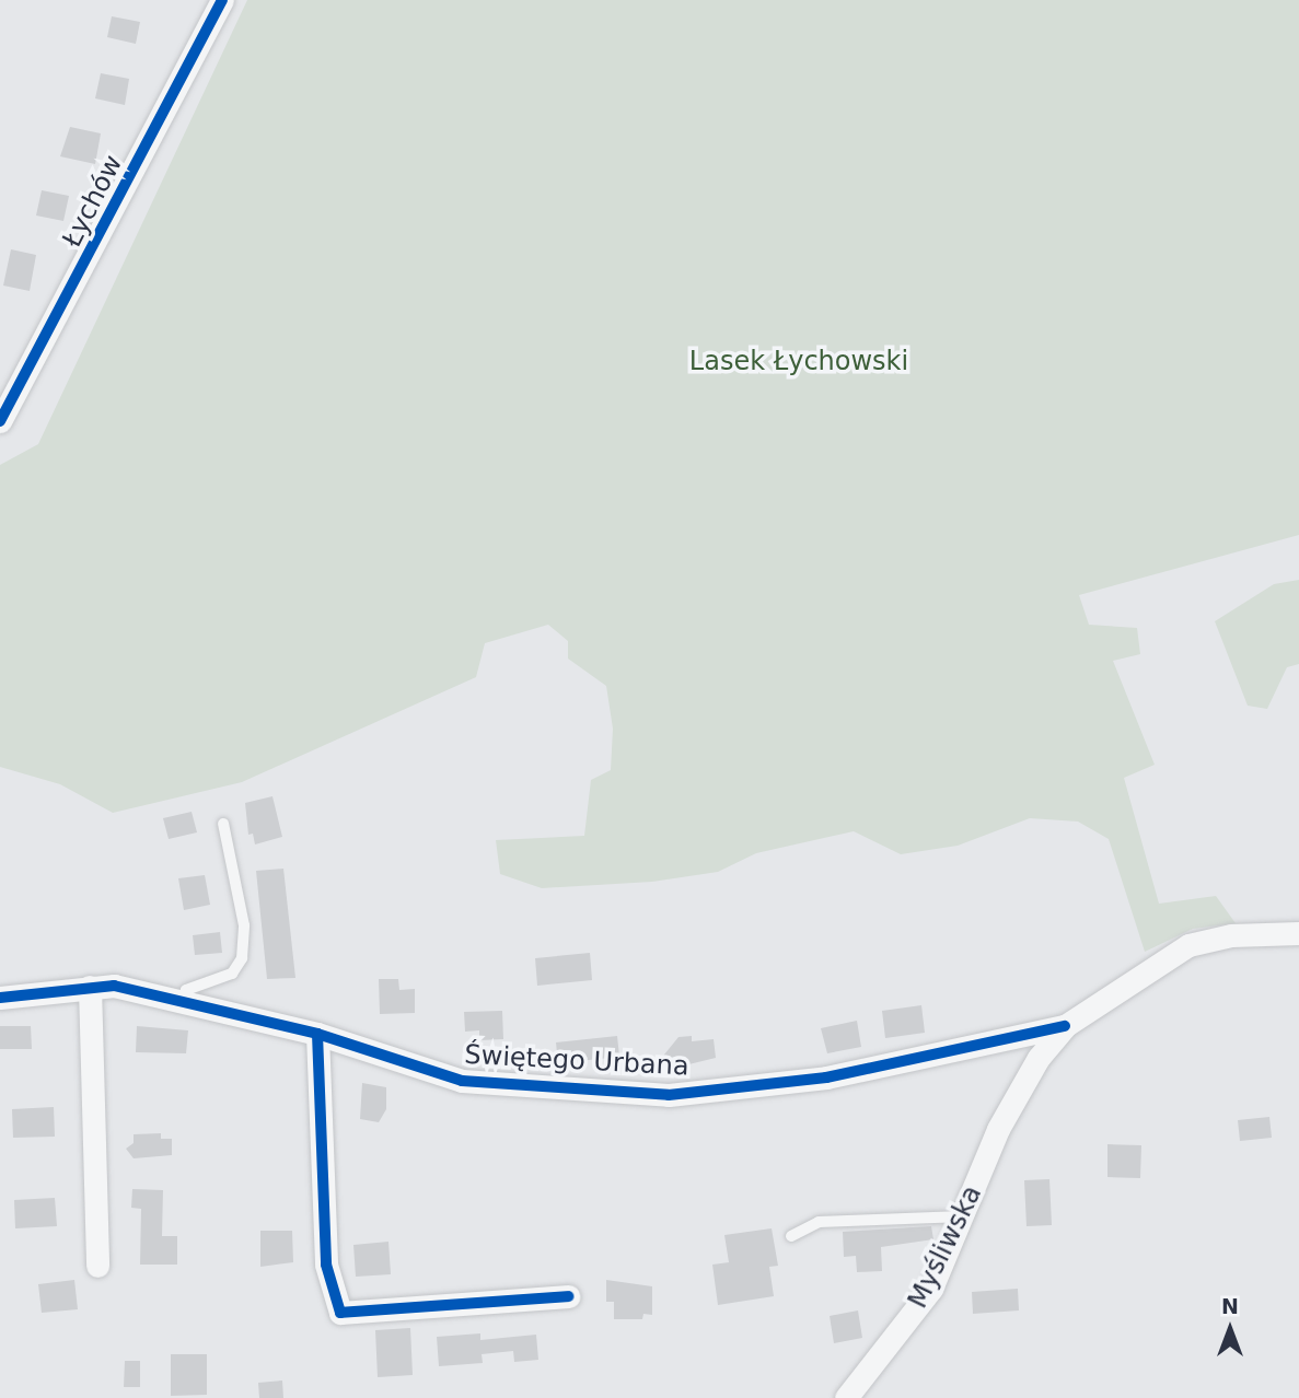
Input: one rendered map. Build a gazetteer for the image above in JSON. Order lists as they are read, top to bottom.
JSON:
{
  "streets": {
    "street": ["Łychów", "Świętego Urbana", "Myśliwska"]
  },
  "crossings": [
    ["Świętego Urbana", "Myśliwska"]
  ],
  "parks": ["Lasek Łychowski"],
  "north": "top"
}
